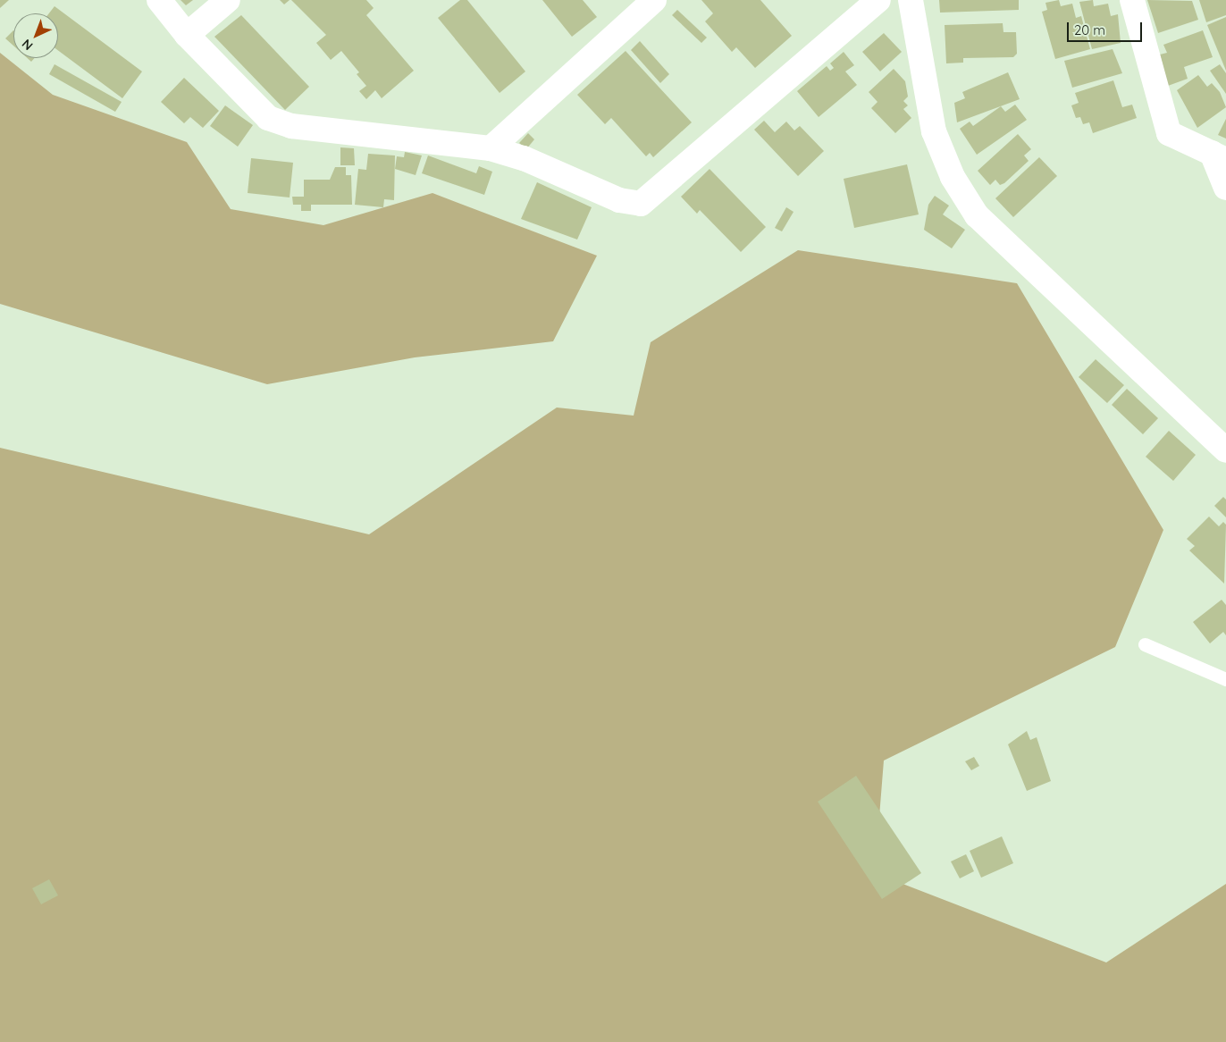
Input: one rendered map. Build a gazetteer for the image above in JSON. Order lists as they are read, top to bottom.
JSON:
{
  "scale_bar": "20 m",
  "north": "bottom left"
}
